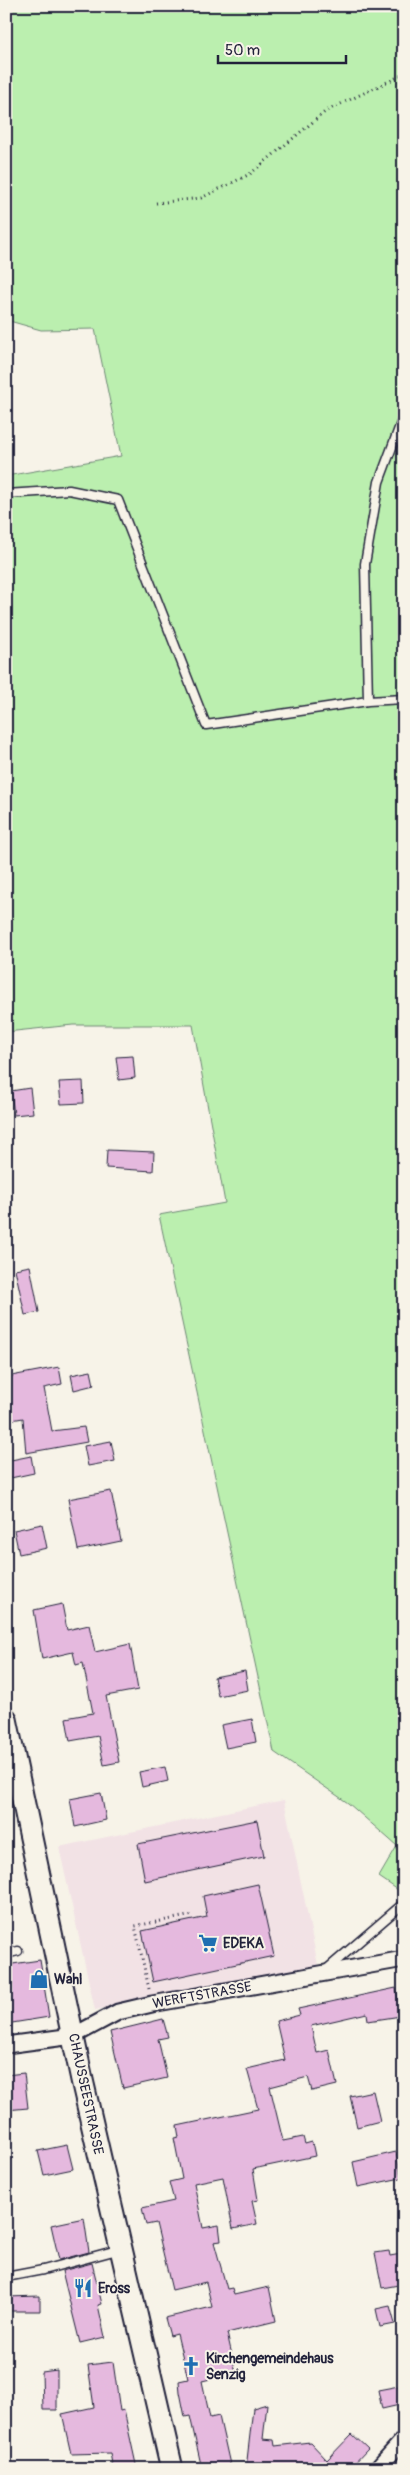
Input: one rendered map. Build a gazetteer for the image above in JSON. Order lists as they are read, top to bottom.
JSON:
{
  "streets": {
    "main road": ["CHAUSSEESTRASSE"],
    "street": ["WERFTSTRASSE"]
  },
  "crossings": [
    ["WERFTSTRASSE", "CHAUSSEESTRASSE"]
  ],
  "places": {
    "supermarket": ["EDEKA"],
    "shop": ["Wahl"],
    "restaurant": ["Eross"],
    "church": ["Kirchengemeindehaus Senzig"]
  },
  "scale_bar": "50 m"
}
